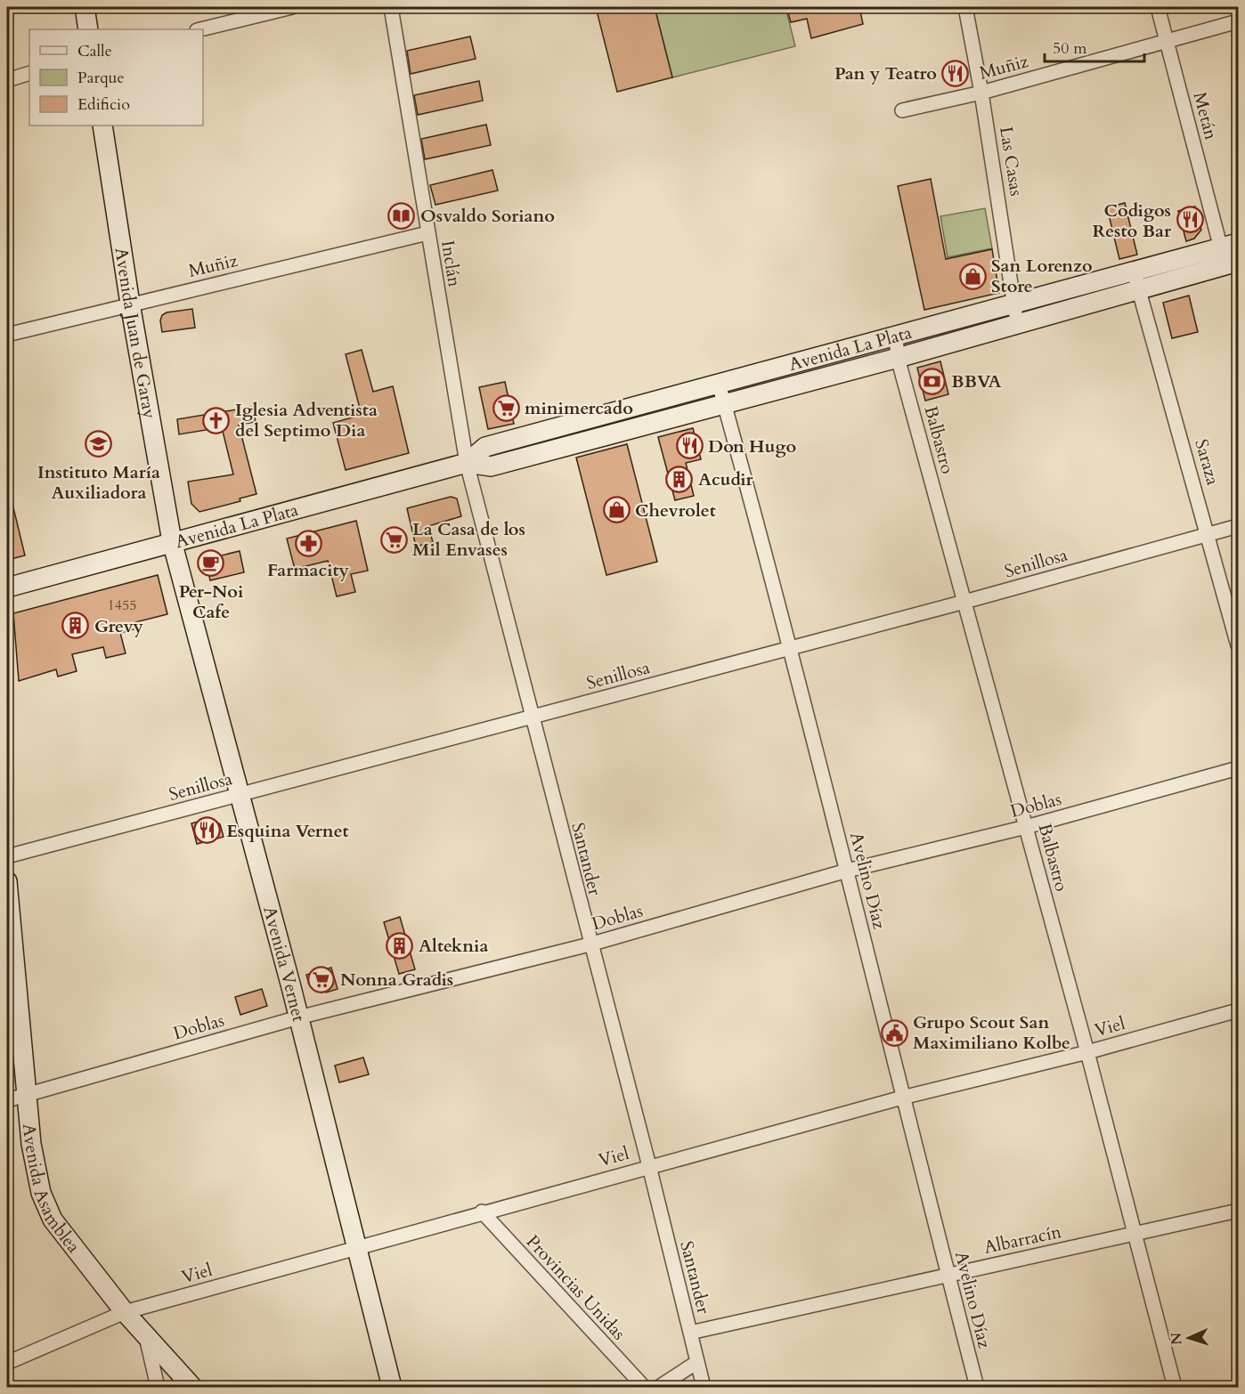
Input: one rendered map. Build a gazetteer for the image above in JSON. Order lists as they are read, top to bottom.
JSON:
{
  "streets": {
    "main road": [
      "Avenida Juan de Garay",
      "Avenida La Plata",
      "Avenida Vernet",
      "Avenida Asamblea"
    ],
    "street": [
      "Muñiz",
      "Metán",
      "Las Casas",
      "Inclán",
      "Balbastro",
      "Saraza",
      "Senillosa",
      "Doblas",
      "Santander",
      "Avelino Díaz",
      "Viel",
      "Albarracín",
      "Provincias Unidas"
    ]
  },
  "crossings": [
    ["Muñiz", "Metán"],
    ["Muñiz", "Las Casas"],
    ["Muñiz", "Inclán"],
    ["Muñiz", "Avenida Juan de Garay"],
    ["Metán", "Avenida La Plata"],
    ["Las Casas", "Avenida La Plata"],
    ["Inclán", "Avenida La Plata"],
    ["Inclán", "Santander"],
    ["Avenida Juan de Garay", "Avenida La Plata"],
    ["Avenida Juan de Garay", "Avenida Vernet"],
    ["Avenida La Plata", "Balbastro"],
    ["Avenida La Plata", "Saraza"],
    ["Avenida La Plata", "Santander"],
    ["Avenida La Plata", "Avelino Díaz"],
    ["Avenida La Plata", "Avenida Vernet"],
    ["Balbastro", "Senillosa"],
    ["Balbastro", "Doblas"],
    ["Balbastro", "Viel"],
    ["Balbastro", "Albarracín"],
    ["Saraza", "Senillosa"],
    ["Senillosa", "Santander"],
    ["Senillosa", "Avelino Díaz"],
    ["Senillosa", "Avenida Vernet"],
    ["Doblas", "Santander"],
    ["Doblas", "Avelino Díaz"],
    ["Doblas", "Avenida Vernet"],
    ["Doblas", "Avenida Asamblea"],
    ["Santander", "Viel"],
    ["Santander", "Albarracín"],
    ["Avelino Díaz", "Viel"],
    ["Avelino Díaz", "Albarracín"],
    ["Avenida Vernet", "Viel"],
    ["Viel", "Avenida Asamblea"],
    ["Viel", "Provincias Unidas"]
  ],
  "places": {
    "restaurant": [
      "Pan y Teatro",
      "Codigos Resto Bar",
      "Don Hugo",
      "Esquina Vernet"
    ],
    "library": ["Osvaldo Soriano"],
    "shop": ["San Lorenzo Store", "Chevrolet"],
    "bank": ["BBVA"],
    "supermarket": ["minimercado", "La Casa de los Mil Envases", "Nonna Gradis"],
    "church": ["Iglesia Adventista del Septimo Dia"],
    "school or university": ["Instituto María Auxiliadora"],
    "building": ["Acudir", "Grevy", "Alteknia"],
    "pharmacy": ["Farmacity"],
    "cafe": ["Per-Noi Cafe"],
    "public building": ["Grupo Scout San Maximiliano Kolbe"]
  },
  "house_numbers": ["1455"],
  "legend": ["Calle", "Parque", "Edificio"],
  "scale_bar": "50 m",
  "north": "left"
}
